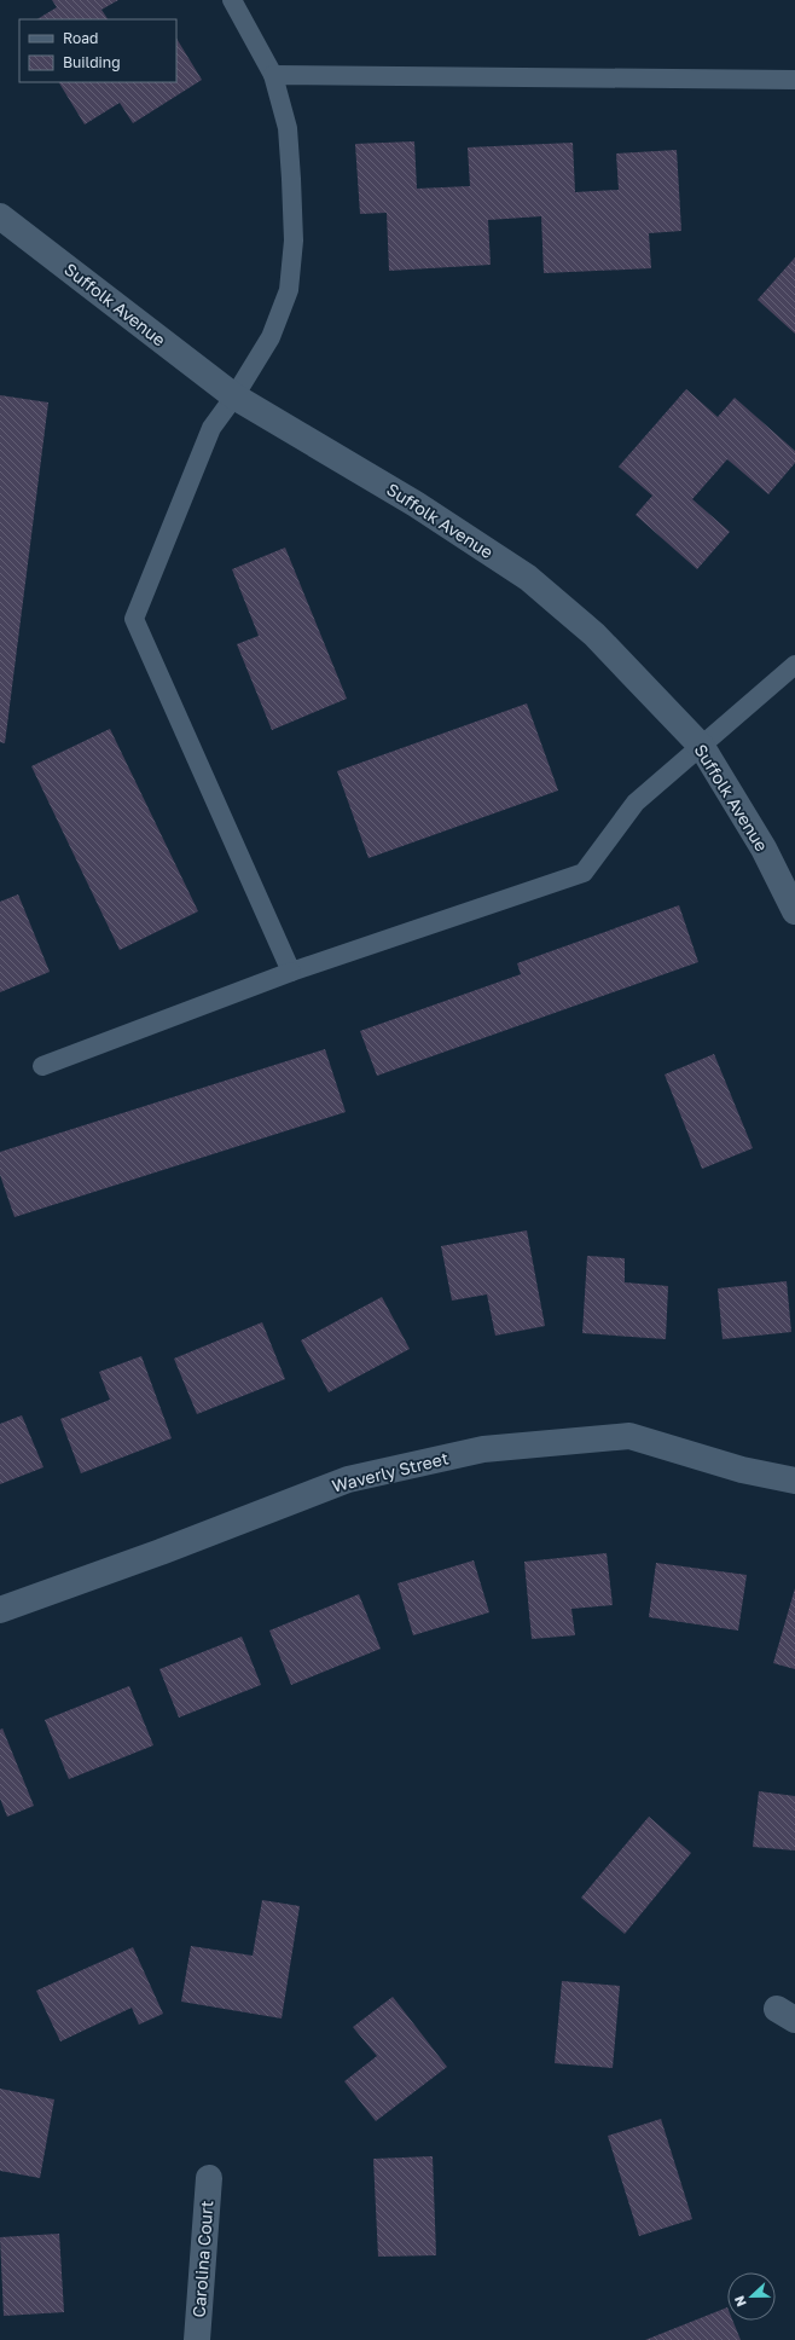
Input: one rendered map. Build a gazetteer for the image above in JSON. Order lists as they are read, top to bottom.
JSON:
{
  "streets": {
    "street": ["Suffolk Avenue", "Waverly Street", "Carolina Court"]
  },
  "legend": ["Road", "Building"],
  "north": "left"
}
